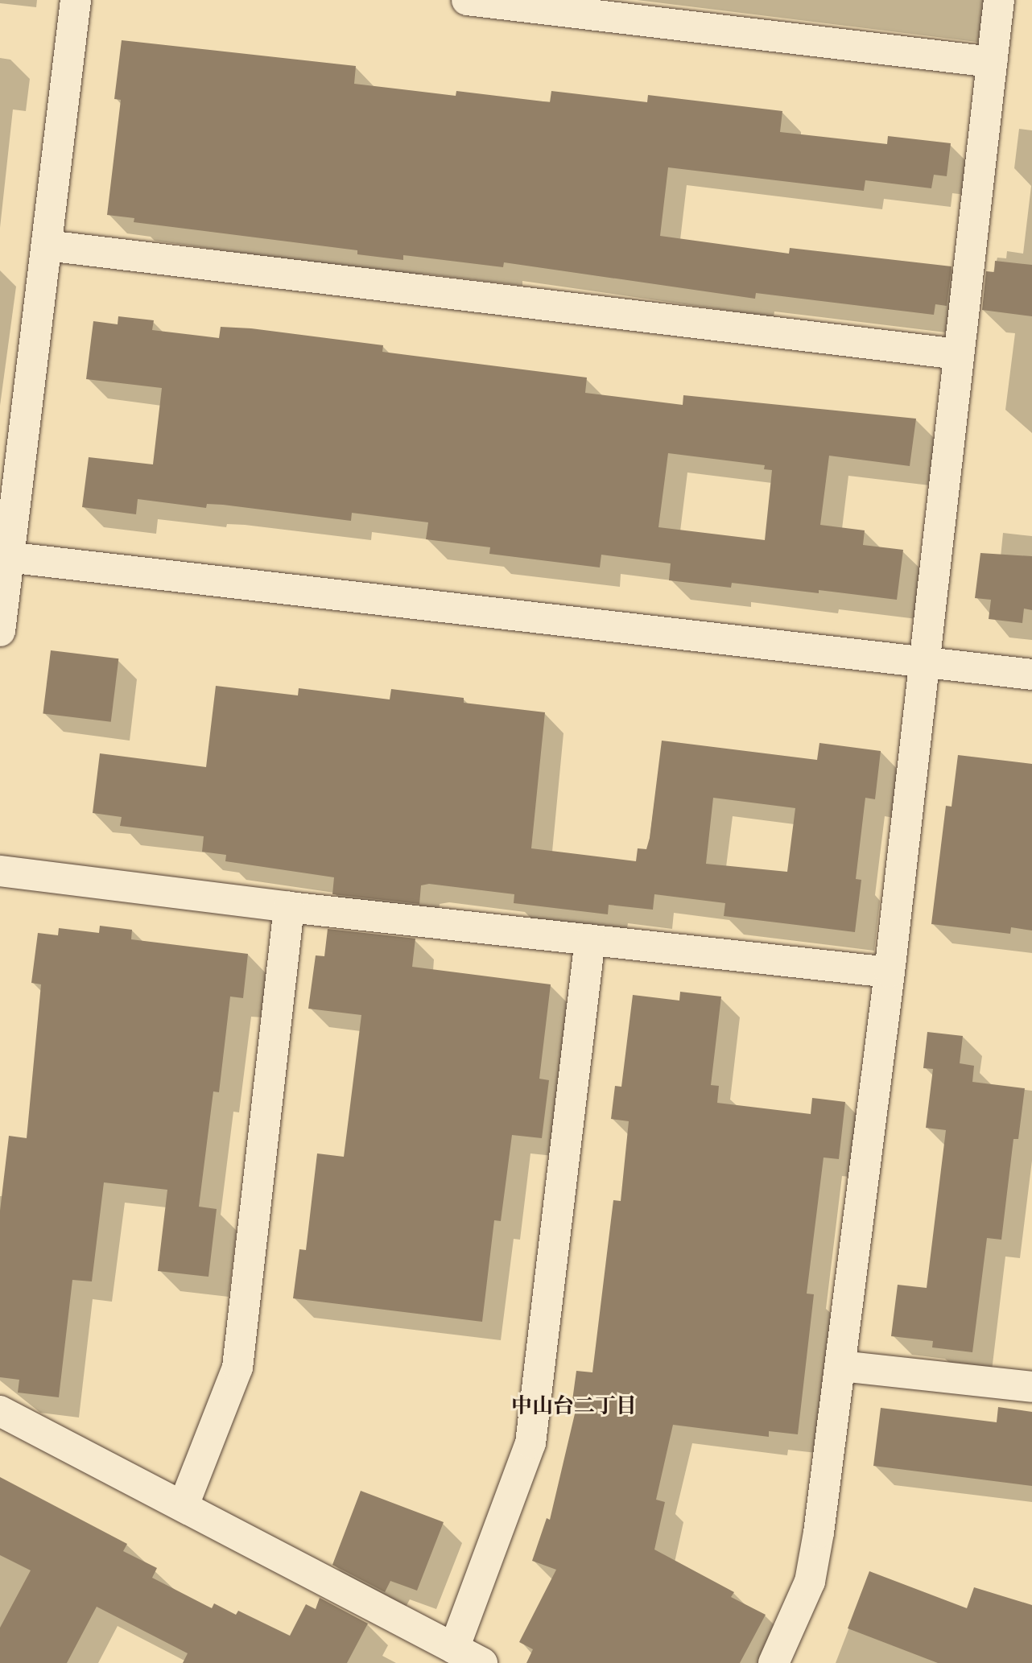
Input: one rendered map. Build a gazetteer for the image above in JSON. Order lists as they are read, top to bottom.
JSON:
{
  "districts": ["中山台二丁目"]
}
